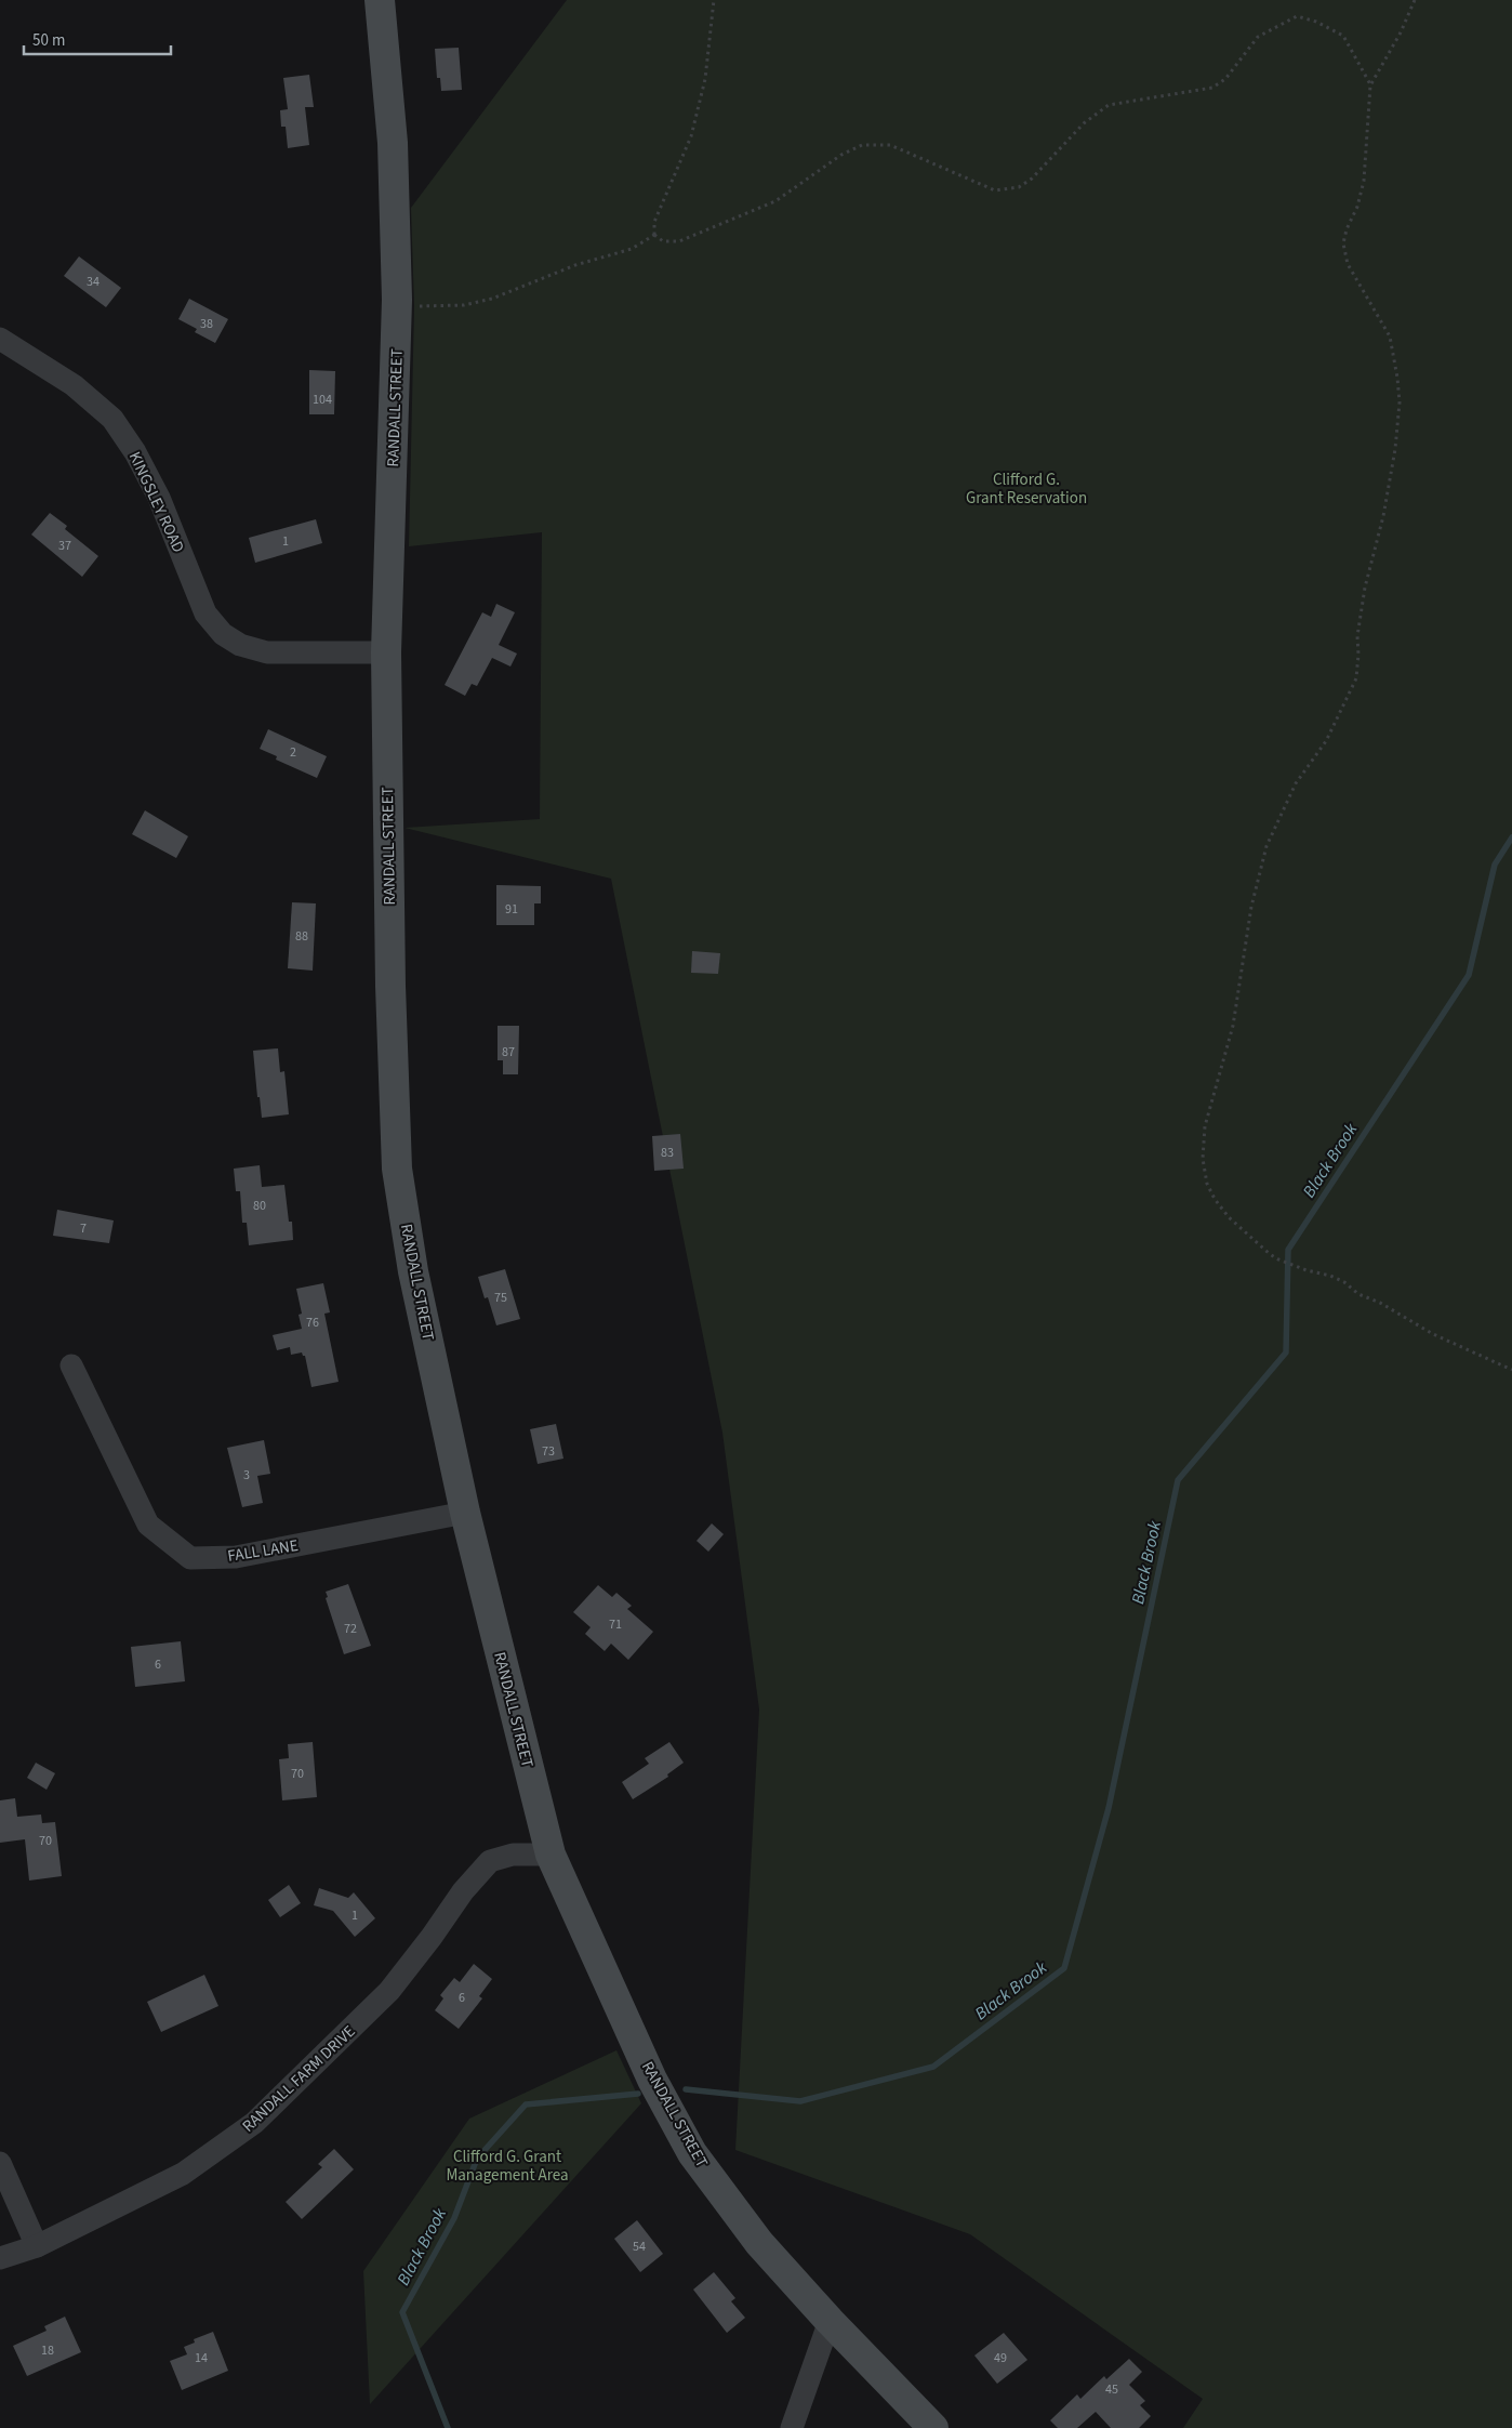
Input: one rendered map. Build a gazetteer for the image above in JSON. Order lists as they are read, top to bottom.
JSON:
{
  "streets": {
    "street": [
      "RANDALL STREET",
      "KINGSLEY ROAD",
      "FALL LANE",
      "RANDALL FARM DRIVE"
    ]
  },
  "crossings": [
    ["RANDALL STREET", "KINGSLEY ROAD"],
    ["RANDALL STREET", "FALL LANE"],
    ["RANDALL STREET", "RANDALL FARM DRIVE"]
  ],
  "water": ["Black Brook"],
  "parks": ["Clifford G. Grant Reservation", "Clifford G. Grant Management Area"],
  "house_numbers": [
    "34",
    "38",
    "104",
    "1",
    "37",
    "2",
    "91",
    "88",
    "87",
    "83",
    "80",
    "7",
    "75",
    "76",
    "73",
    "3",
    "71",
    "72",
    "6",
    "70",
    "70",
    "1",
    "6",
    "54",
    "18",
    "14",
    "49",
    "45"
  ],
  "scale_bar": "50 m"
}
